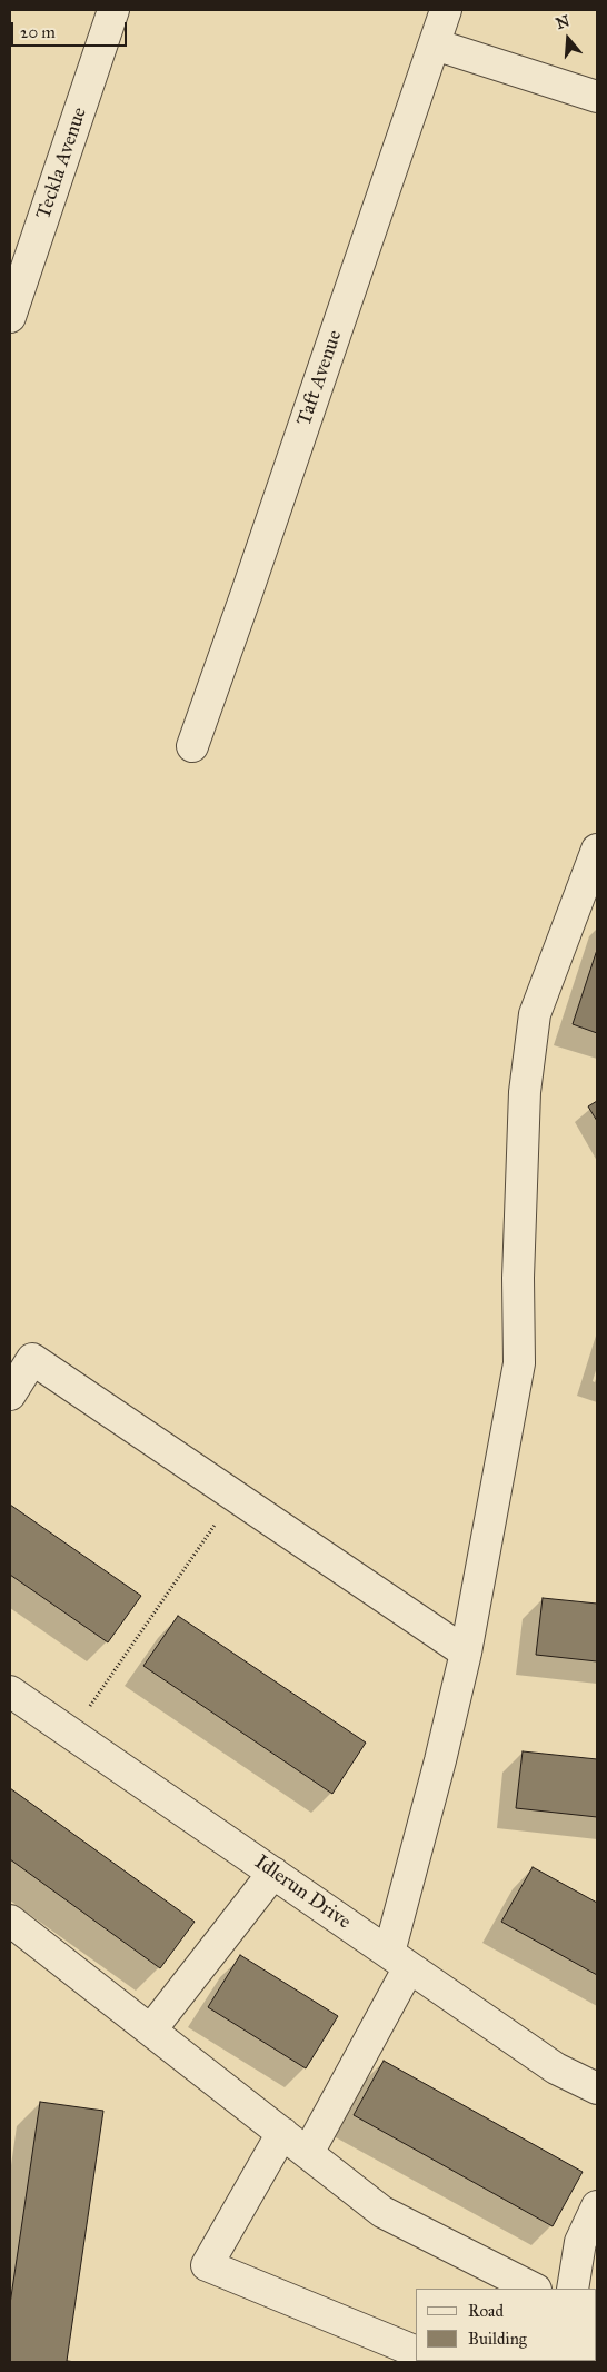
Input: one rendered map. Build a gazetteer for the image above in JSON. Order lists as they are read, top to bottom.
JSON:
{
  "streets": {
    "street": ["Teckla Avenue", "Taft Avenue", "Idlerun Drive"]
  },
  "legend": ["Road", "Building"],
  "scale_bar": "20 m",
  "north": "top"
}
